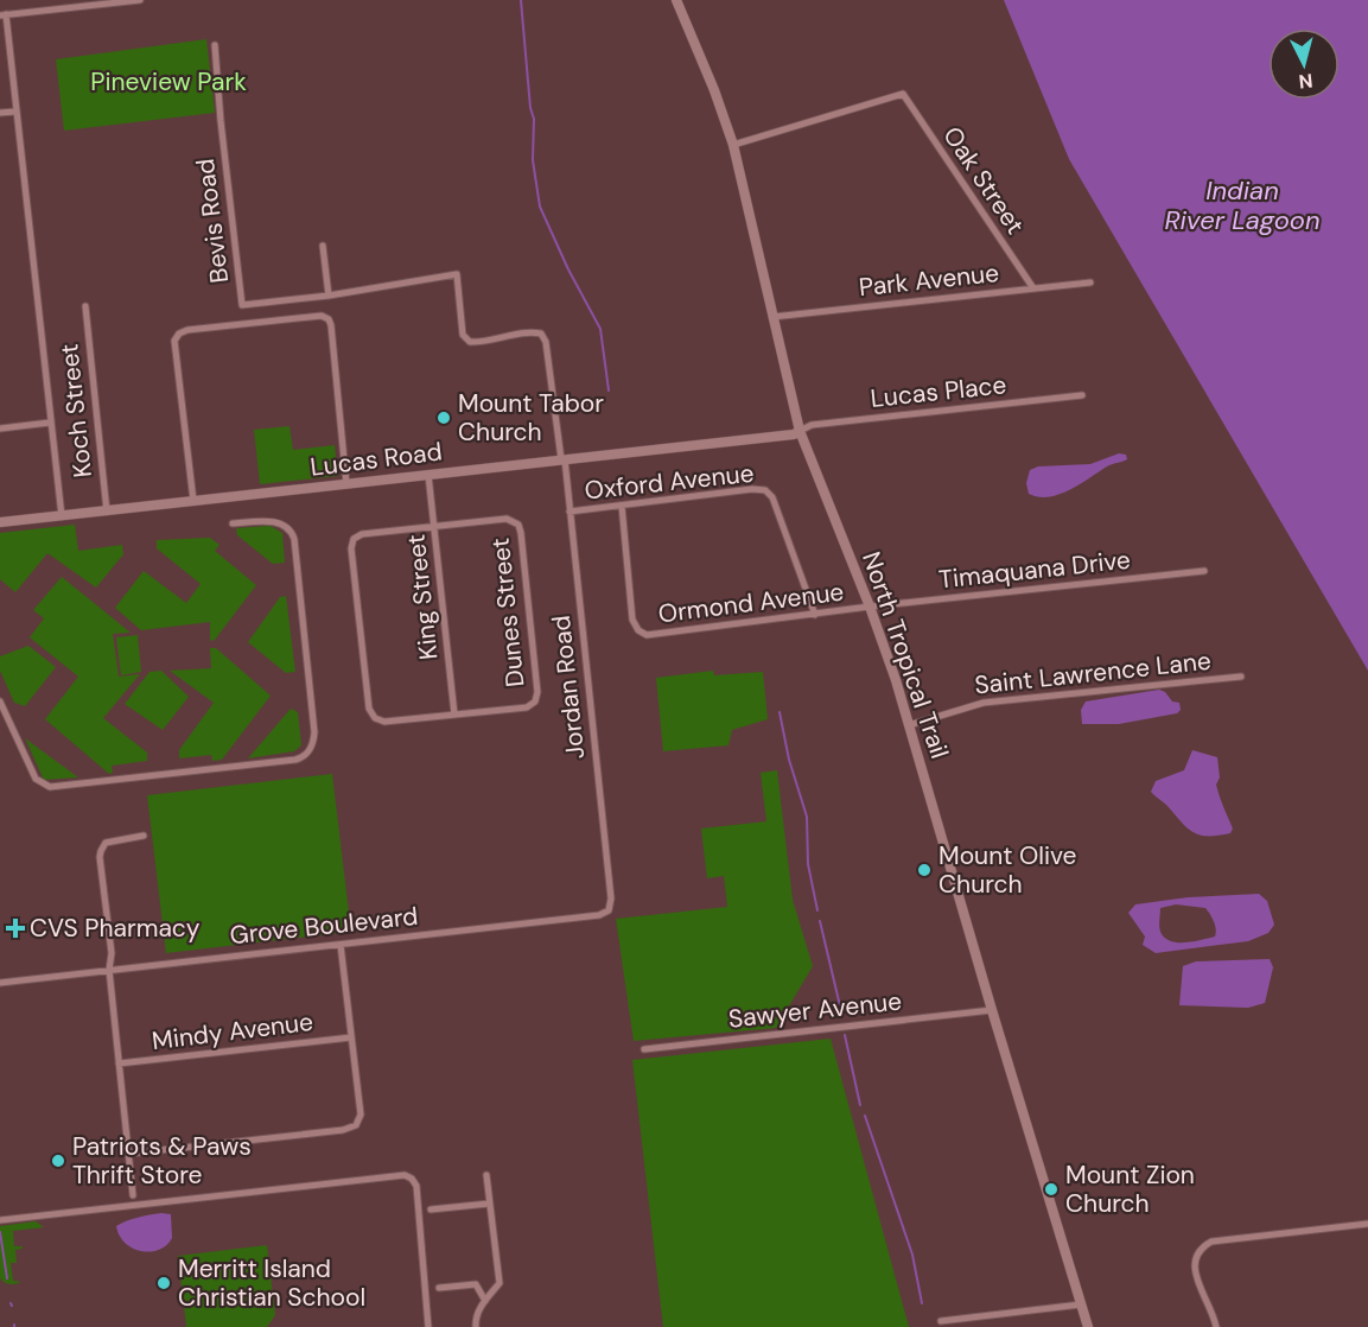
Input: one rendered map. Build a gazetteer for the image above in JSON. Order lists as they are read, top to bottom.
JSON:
{
  "streets": {
    "street": [
      "Oak Street",
      "Bevis Road",
      "Park Avenue",
      "Lucas Place",
      "Koch Street",
      "Lucas Road",
      "Oxford Avenue",
      "Timaquana Drive",
      "King Street",
      "Ormond Avenue",
      "Dunes Street",
      "North Tropical Trail",
      "Saint Lawrence Lane",
      "Jordan Road",
      "Grove Boulevard",
      "Sawyer Avenue",
      "Mindy Avenue"
    ]
  },
  "crossings": [
    ["Oak Street", "Park Avenue"],
    ["Oak Street", "North Tropical Trail"],
    ["Bevis Road", "Lucas Road"],
    ["Bevis Road", "Jordan Road"],
    ["Park Avenue", "North Tropical Trail"],
    ["Lucas Place", "Lucas Road"],
    ["Lucas Place", "North Tropical Trail"],
    ["Koch Street", "Lucas Road"],
    ["Lucas Road", "King Street"],
    ["Lucas Road", "North Tropical Trail"],
    ["Lucas Road", "Jordan Road"],
    ["Oxford Avenue", "Ormond Avenue"],
    ["Oxford Avenue", "Jordan Road"],
    ["Timaquana Drive", "Ormond Avenue"],
    ["Timaquana Drive", "North Tropical Trail"],
    ["King Street", "Dunes Street"],
    ["Ormond Avenue", "North Tropical Trail"],
    ["North Tropical Trail", "Saint Lawrence Lane"],
    ["North Tropical Trail", "Sawyer Avenue"],
    ["Jordan Road", "Grove Boulevard"]
  ],
  "water": ["Indian River Lagoon"],
  "parks": ["Pineview Park"],
  "places": {
    "other": [
      "Mount Tabor Church",
      "Mount Olive Church",
      "Patriots & Paws Thrift Store",
      "Mount Zion Church",
      "Merritt Island Christian School"
    ],
    "health": ["CVS Pharmacy"]
  },
  "north": "bottom"
}
